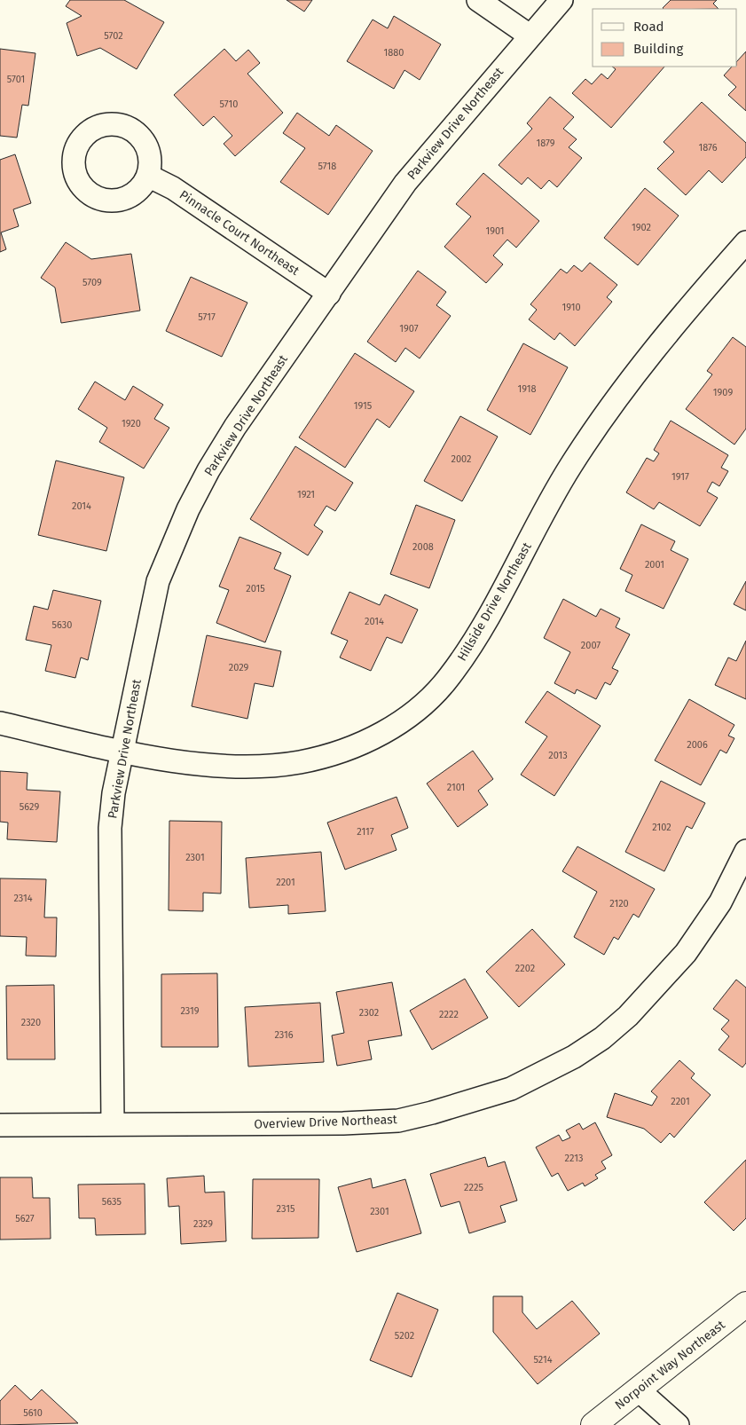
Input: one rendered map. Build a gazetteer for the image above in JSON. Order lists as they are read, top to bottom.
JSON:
{
  "streets": {
    "street": [
      "Parkview Drive Northeast",
      "Pinnacle Court Northeast",
      "Hillside Drive Northeast",
      "Overview Drive Northeast",
      "Norpoint Way Northeast"
    ]
  },
  "crossings": [
    ["Parkview Drive Northeast", "Pinnacle Court Northeast"],
    ["Parkview Drive Northeast", "Hillside Drive Northeast"],
    ["Parkview Drive Northeast", "Overview Drive Northeast"]
  ],
  "house_numbers": [
    "5702",
    "1880",
    "5701",
    "5710",
    "1879",
    "1876",
    "5718",
    "1902",
    "1901",
    "5709",
    "1910",
    "5717",
    "1907",
    "1918",
    "1909",
    "1915",
    "1920",
    "2002",
    "1917",
    "1921",
    "2014",
    "2008",
    "2001",
    "2015",
    "2014",
    "5630",
    "2007",
    "2029",
    "2006",
    "2013",
    "2101",
    "5629",
    "2102",
    "2117",
    "2301",
    "2201",
    "2314",
    "2120",
    "2202",
    "2319",
    "2302",
    "2222",
    "2320",
    "2316",
    "2201",
    "2213",
    "2225",
    "5635",
    "2315",
    "2301",
    "5627",
    "2329",
    "5202",
    "5214",
    "5610"
  ],
  "legend": ["Road", "Building"]
}
